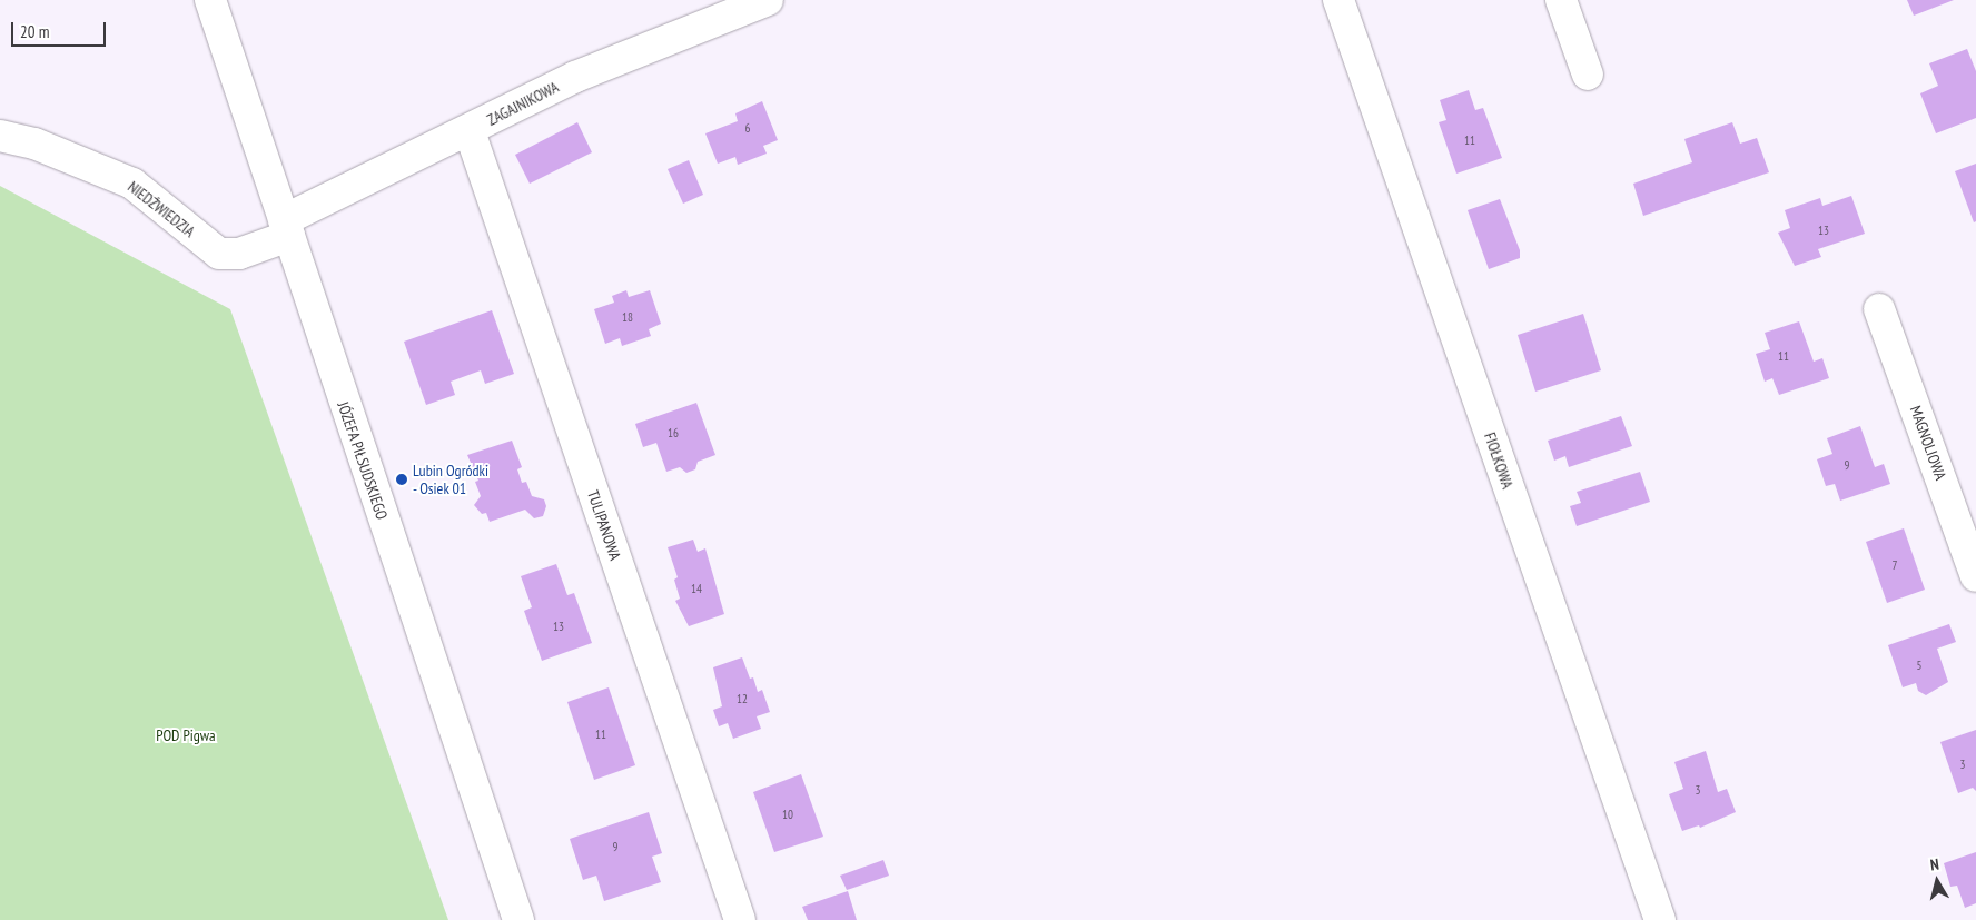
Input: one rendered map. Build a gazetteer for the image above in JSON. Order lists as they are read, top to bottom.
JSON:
{
  "streets": {
    "street": [
      "ZAGAJNIKOWA",
      "NIEDŹWIEDZIA",
      "MAGNOLIOWA",
      "JÓZEFA PIŁSUDSKIEGO",
      "FIOŁKOWA",
      "TULIPANOWA"
    ]
  },
  "crossings": [
    ["ZAGAJNIKOWA", "NIEDŹWIEDZIA"],
    ["ZAGAJNIKOWA", "JÓZEFA PIŁSUDSKIEGO"],
    ["ZAGAJNIKOWA", "TULIPANOWA"],
    ["NIEDŹWIEDZIA", "JÓZEFA PIŁSUDSKIEGO"]
  ],
  "parks": ["POD Pigwa"],
  "places": ["Lubin Ogródki - Osiek 01"],
  "house_numbers": [
    "6",
    "11",
    "13",
    "18",
    "11",
    "16",
    "9",
    "7",
    "14",
    "13",
    "5",
    "12",
    "11",
    "3",
    "3",
    "10",
    "9"
  ],
  "scale_bar": "20 m",
  "north": "top"
}
